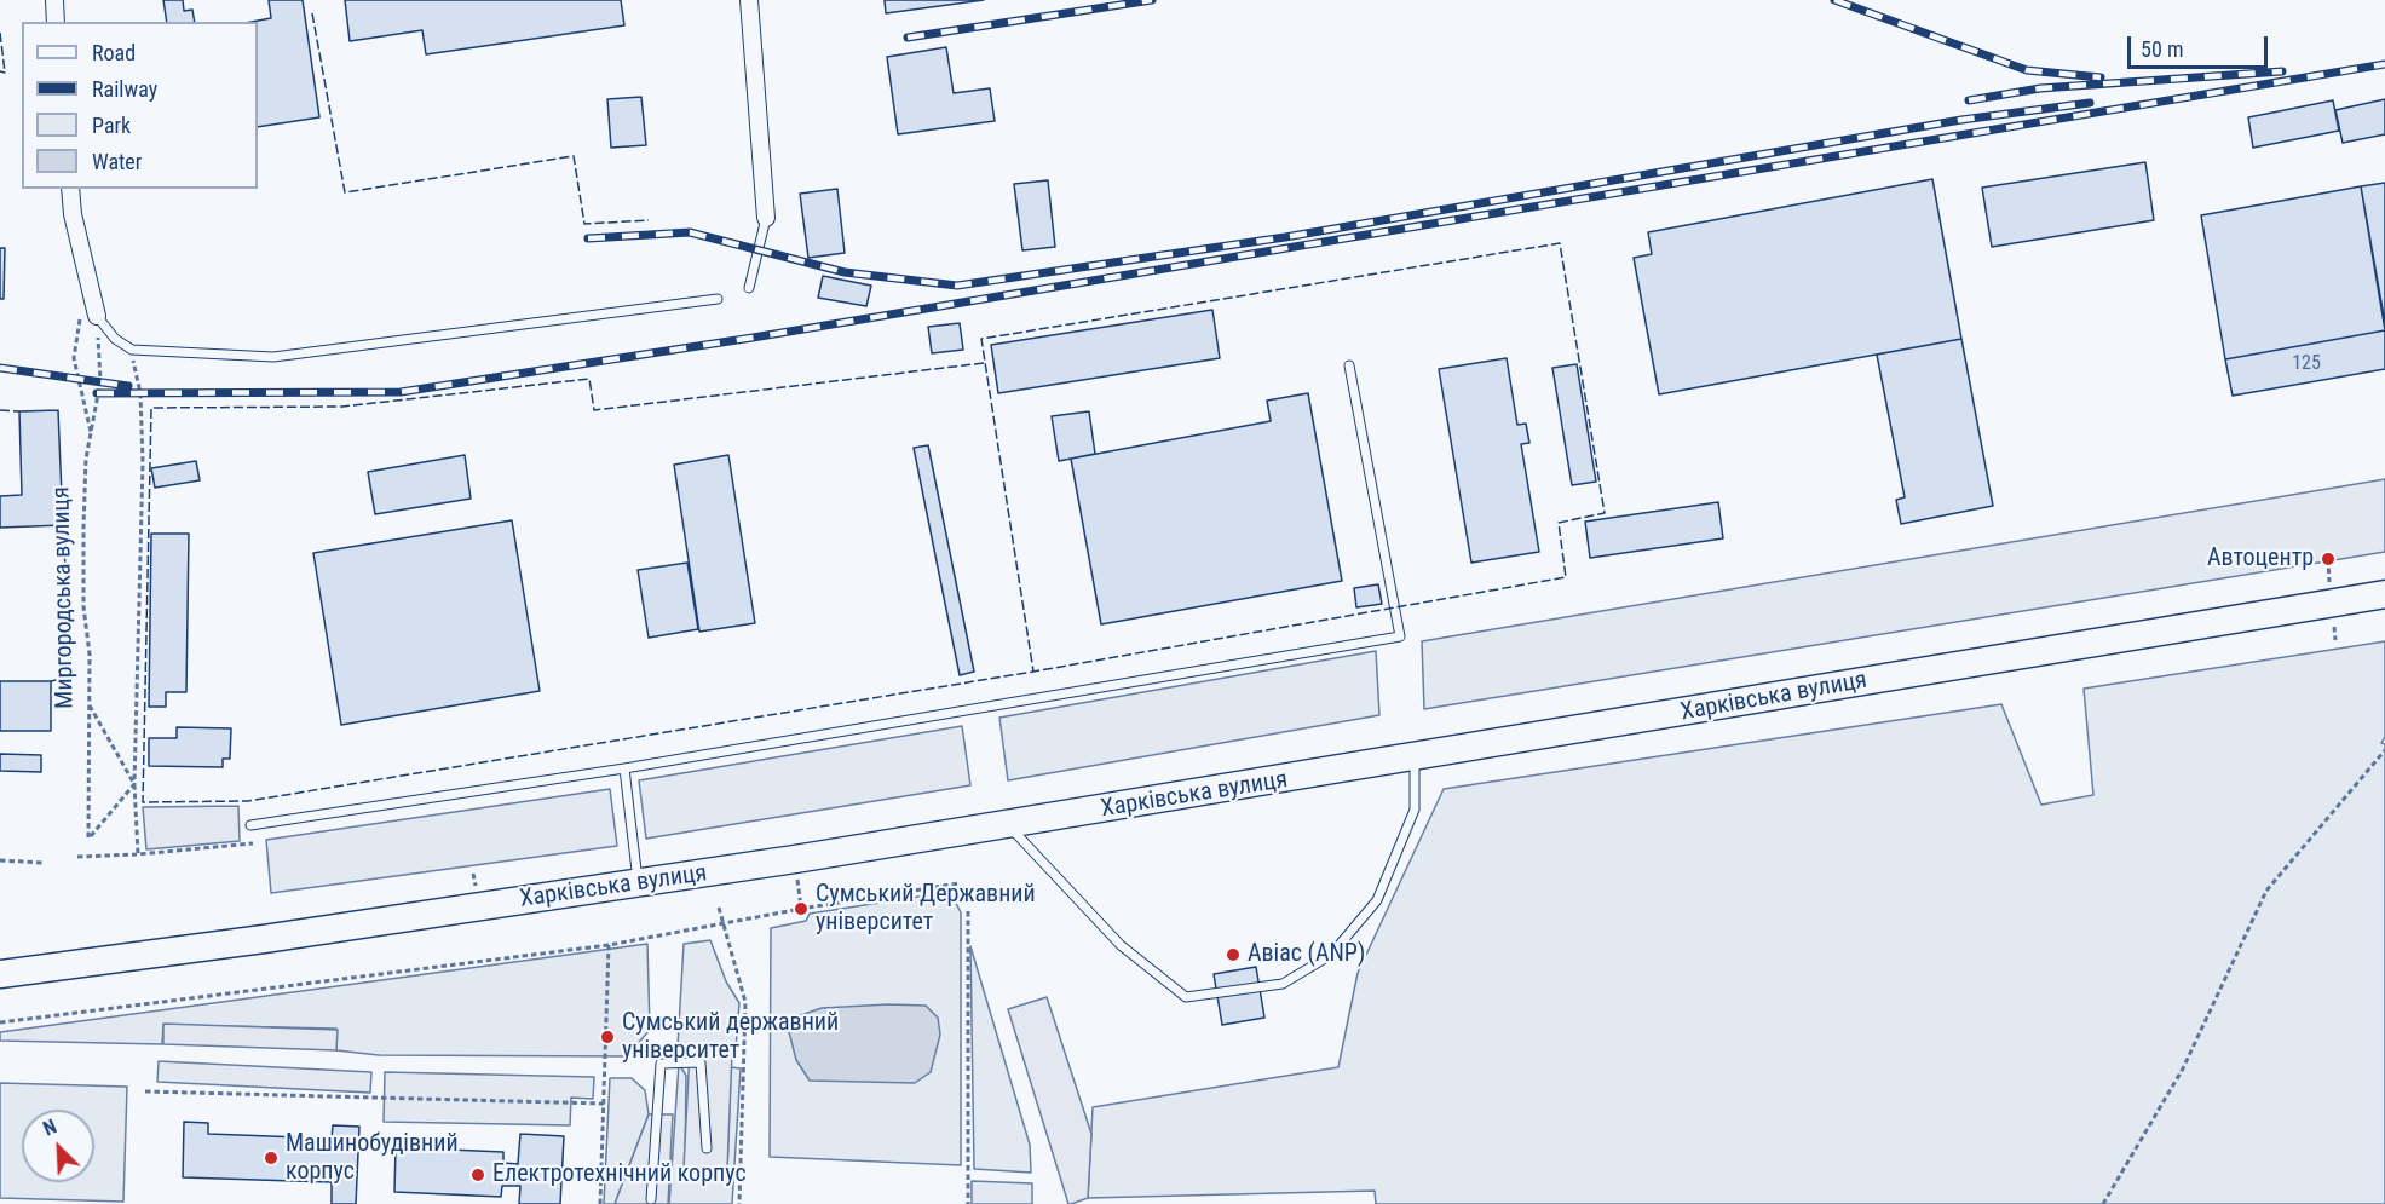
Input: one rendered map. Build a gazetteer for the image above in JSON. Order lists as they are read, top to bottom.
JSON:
{
  "streets": {
    "main road": ["Харківська вулиця"],
    "path": ["Миргородська вулиця"]
  },
  "places": [
    "Автоцентр",
    "Сумський Державний університет",
    "Авіас (ANP)",
    "Сумський державний університет",
    "Машинобудівний корпус",
    "Електротехнічний корпус"
  ],
  "house_numbers": ["125"],
  "legend": [
    "Road",
    "Railway",
    "Park",
    "Water"
  ],
  "scale_bar": "50 m",
  "north": "top left"
}
